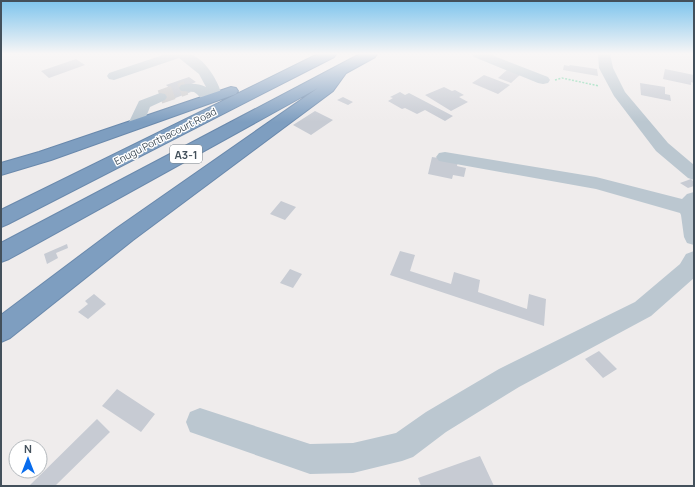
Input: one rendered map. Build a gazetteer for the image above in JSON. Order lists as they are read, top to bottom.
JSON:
{
  "streets": {
    "highway": ["Enugu Porthacourt Road", "A3-1"]
  },
  "north": "top"
}
